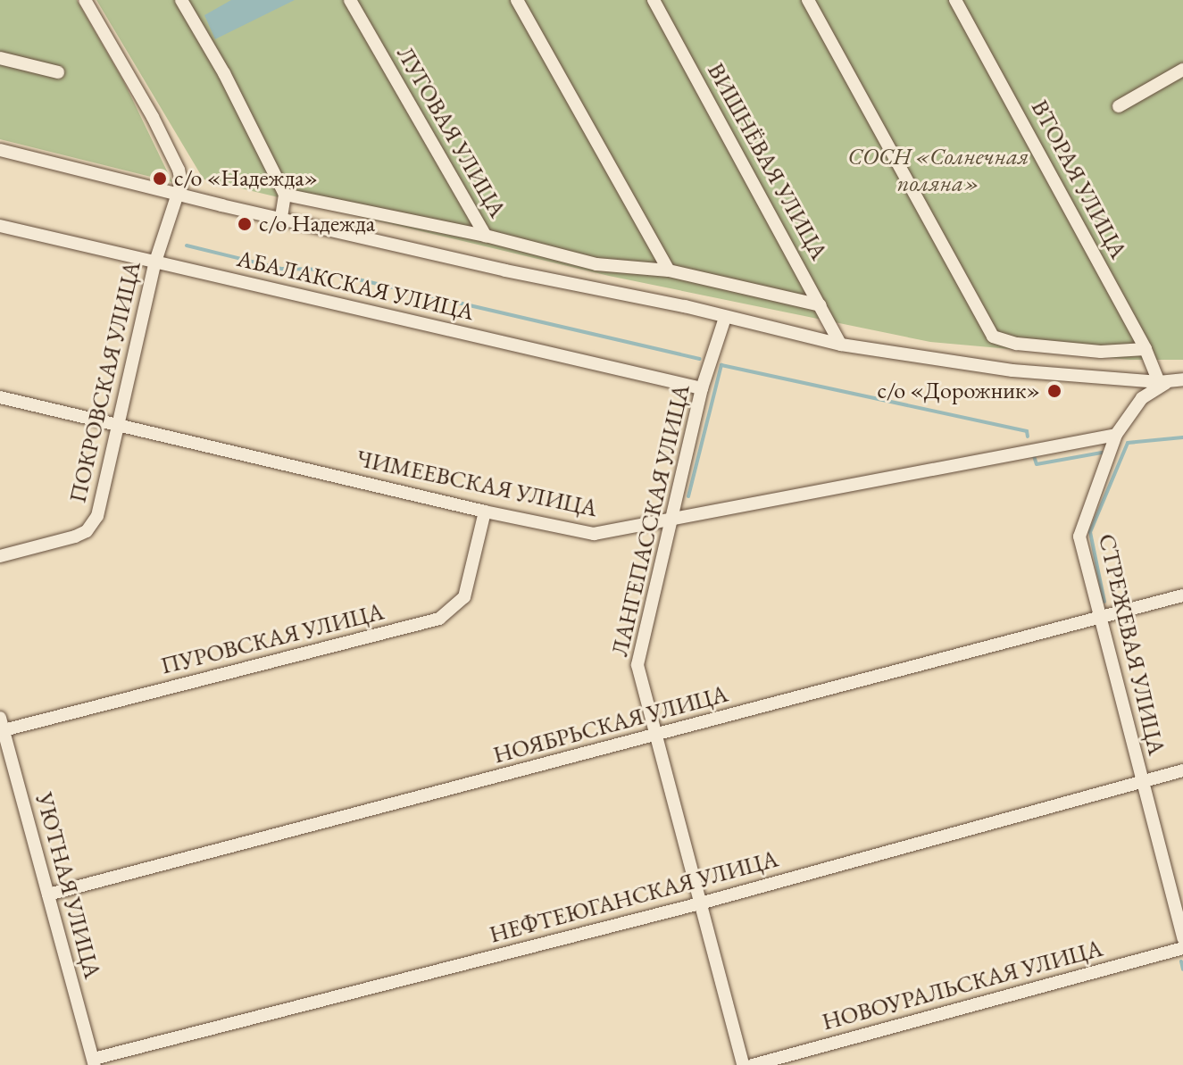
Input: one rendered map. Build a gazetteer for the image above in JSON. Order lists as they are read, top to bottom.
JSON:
{
  "streets": {
    "street": [
      "ЛУГОВАЯ УЛИЦА",
      "ВИШНЁВАЯ УЛИЦА",
      "ВТОРАЯ УЛИЦА",
      "АБАЛАКСКАЯ УЛИЦА",
      "ПОКРОВСКАЯ УЛИЦА",
      "ЧИМЕЕВСКАЯ УЛИЦА",
      "ЛАНГЕПАССКАЯ УЛИЦА",
      "ПУРОВСКАЯ УЛИЦА",
      "СТРЕЖЕВАЯ УЛИЦА",
      "НОЯБРЬСКАЯ УЛИЦА",
      "УЮТНАЯ УЛИЦА",
      "НЕФТЕЮГАНСКАЯ УЛИЦА",
      "НОВОУРАЛЬСКАЯ УЛИЦА"
    ]
  },
  "crossings": [
    ["ЛУГОВАЯ УЛИЦА", "ВИШНЁВАЯ УЛИЦА"],
    ["ВТОРАЯ УЛИЦА", "СТРЕЖЕВАЯ УЛИЦА"],
    ["АБАЛАКСКАЯ УЛИЦА", "ПОКРОВСКАЯ УЛИЦА"],
    ["АБАЛАКСКАЯ УЛИЦА", "ЛАНГЕПАССКАЯ УЛИЦА"],
    ["ПОКРОВСКАЯ УЛИЦА", "ЧИМЕЕВСКАЯ УЛИЦА"],
    ["ЧИМЕЕВСКАЯ УЛИЦА", "ЛАНГЕПАССКАЯ УЛИЦА"],
    ["ЧИМЕЕВСКАЯ УЛИЦА", "ПУРОВСКАЯ УЛИЦА"],
    ["ЧИМЕЕВСКАЯ УЛИЦА", "СТРЕЖЕВАЯ УЛИЦА"],
    ["ЛАНГЕПАССКАЯ УЛИЦА", "НОЯБРЬСКАЯ УЛИЦА"],
    ["ЛАНГЕПАССКАЯ УЛИЦА", "НЕФТЕЮГАНСКАЯ УЛИЦА"],
    ["ПУРОВСКАЯ УЛИЦА", "УЮТНАЯ УЛИЦА"],
    ["СТРЕЖЕВАЯ УЛИЦА", "НОЯБРЬСКАЯ УЛИЦА"],
    ["СТРЕЖЕВАЯ УЛИЦА", "НЕФТЕЮГАНСКАЯ УЛИЦА"],
    ["НОЯБРЬСКАЯ УЛИЦА", "УЮТНАЯ УЛИЦА"],
    ["УЮТНАЯ УЛИЦА", "НЕФТЕЮГАНСКАЯ УЛИЦА"]
  ],
  "parks": ["СОСН «Солнечная поляна»"],
  "places": ["с/о «Надежда»", "с/о Надежда", "с/о «Дорожник»"]
}
